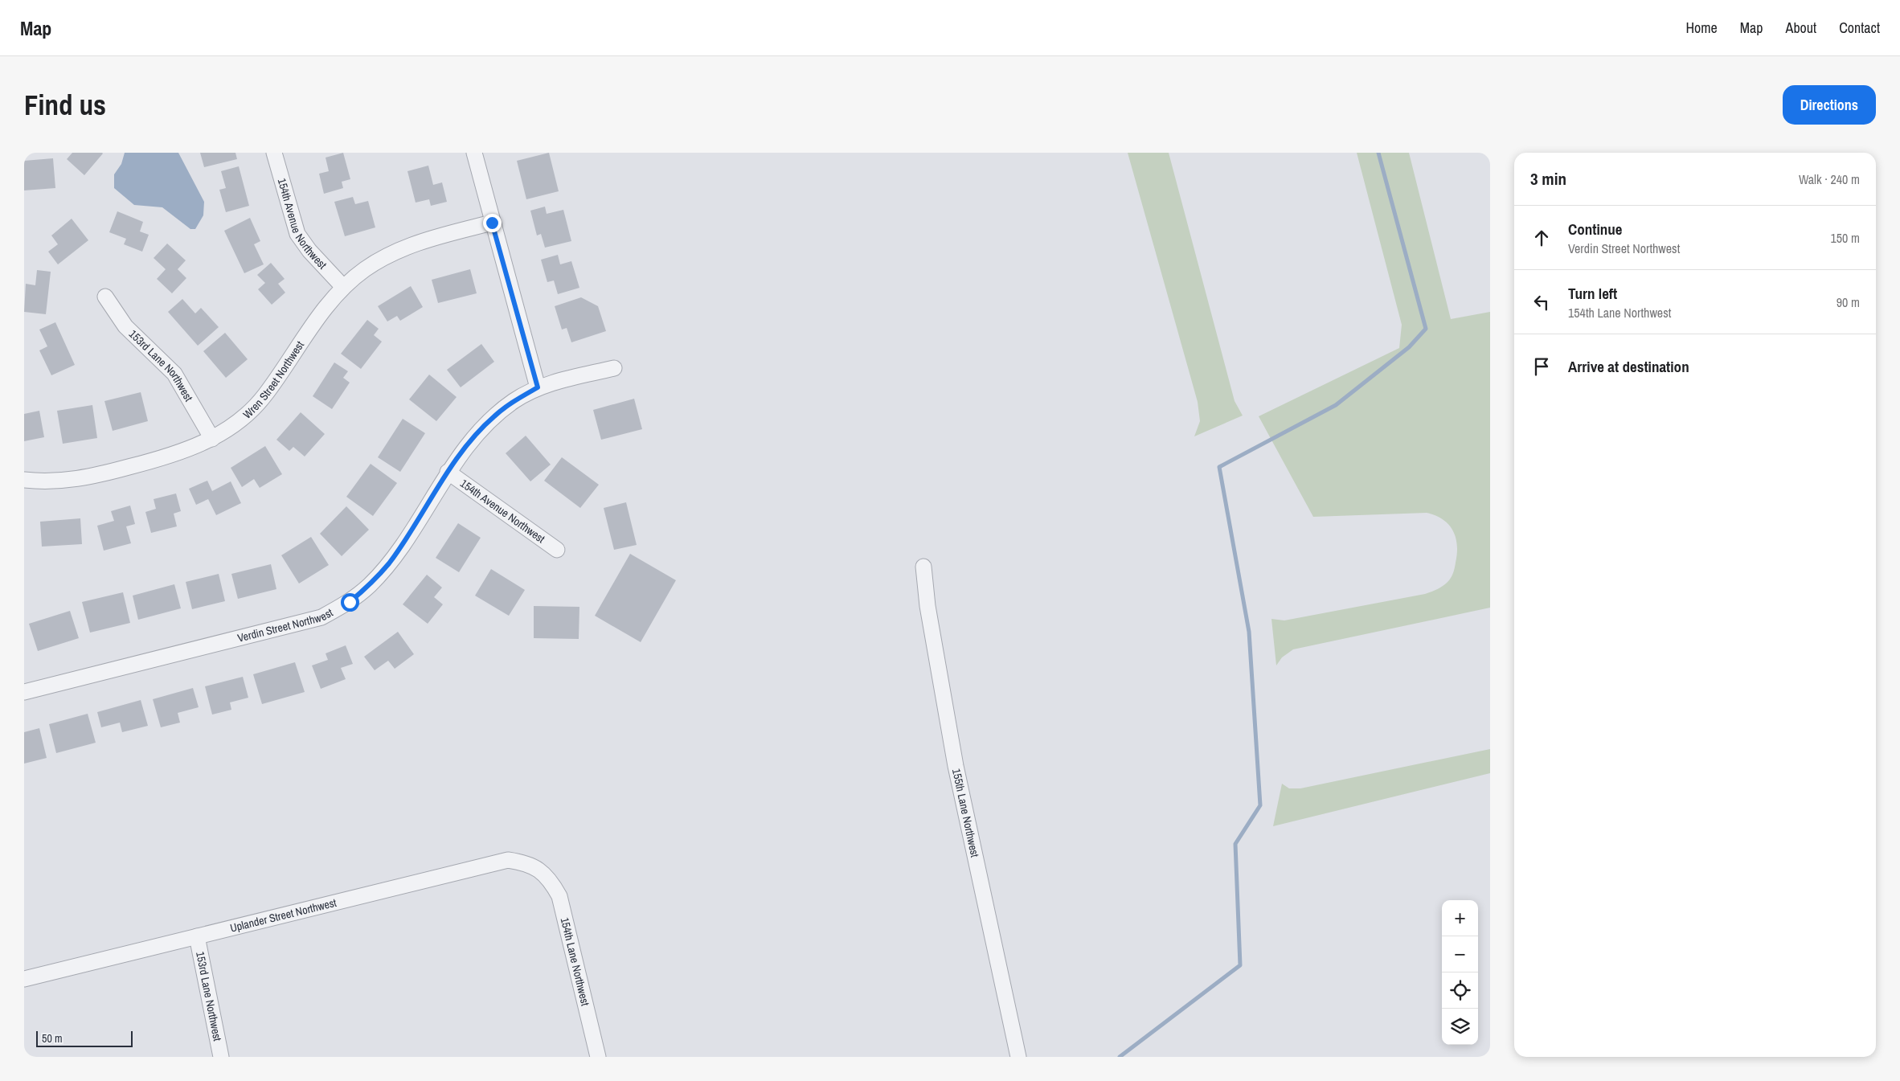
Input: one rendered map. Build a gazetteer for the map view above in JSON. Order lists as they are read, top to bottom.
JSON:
{
  "streets": {
    "street": [
      "154th Avenue Northwest",
      "153rd Lane Northwest",
      "Wren Street Northwest",
      "Verdin Street Northwest",
      "155th Lane Northwest",
      "Uplander Street Northwest",
      "154th Lane Northwest"
    ]
  },
  "crossings": [
    ["154th Avenue Northwest", "Wren Street Northwest"],
    ["154th Avenue Northwest", "Verdin Street Northwest"],
    ["153rd Lane Northwest", "Wren Street Northwest"],
    ["153rd Lane Northwest", "Uplander Street Northwest"],
    ["Uplander Street Northwest", "154th Lane Northwest"]
  ],
  "scale_bar": "50 m",
  "page": {
    "header": "Map",
    "nav": [
      "Home",
      "Map",
      "About",
      "Contact"
    ],
    "buttons": "Directions",
    "title": "Find us",
    "heading": ["3 min", "Walk · 240 m"],
    "list": [
      ["Continue", "Verdin Street Northwest", "150 m"],
      ["Turn left", "154th Lane Northwest", "90 m"],
      "Arrive at destination"
    ],
    "map_buttons": ["+", "−"],
    "scale": "50 m"
  }
}
